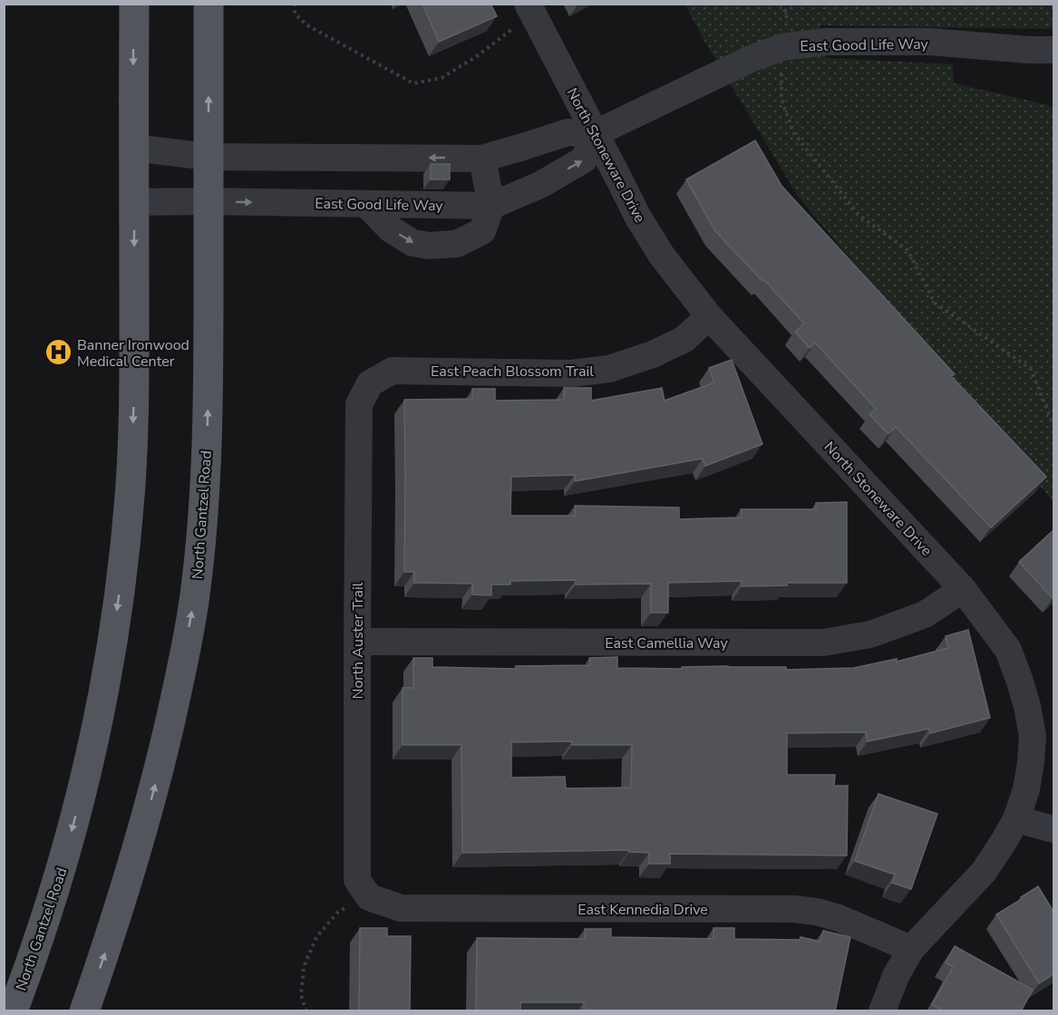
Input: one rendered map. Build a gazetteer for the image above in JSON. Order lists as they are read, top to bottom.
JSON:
{
  "streets": {
    "main road": ["North Gantzel Road"],
    "street": [
      "East Good Life Way",
      "North Stoneware Drive",
      "East Peach Blossom Trail",
      "North Auster Trail",
      "East Camellia Way",
      "East Kennedia Drive"
    ]
  },
  "crossings": [
    ["East Good Life Way", "North Stoneware Drive"],
    ["East Good Life Way", "North Gantzel Road"],
    ["North Stoneware Drive", "East Peach Blossom Trail"],
    ["North Stoneware Drive", "East Camellia Way"],
    ["North Stoneware Drive", "East Kennedia Drive"],
    ["East Peach Blossom Trail", "North Auster Trail"],
    ["North Auster Trail", "East Camellia Way"],
    ["North Auster Trail", "East Kennedia Drive"]
  ],
  "places": {
    "hospital": ["Banner Ironwood Medical Center"]
  }
}
